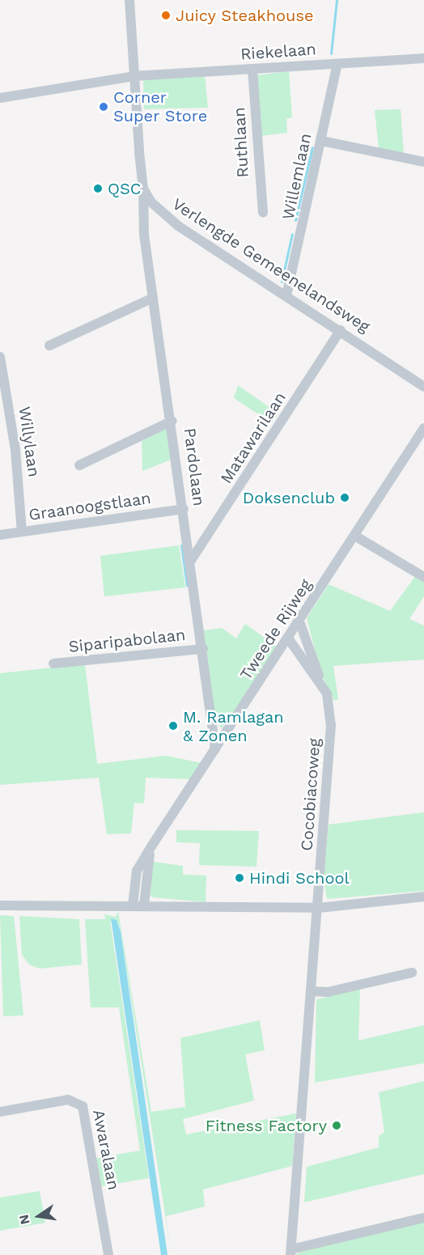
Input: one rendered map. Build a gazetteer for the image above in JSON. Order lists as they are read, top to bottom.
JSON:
{
  "streets": {
    "street": [
      "Riekelaan",
      "Ruthlaan",
      "Willemlaan",
      "Verlengde Gemeenelandsweg",
      "Matawarilaan",
      "Willylaan",
      "Pardolaan",
      "Graanoogstlaan",
      "Tweede Rijweg",
      "Siparipabolaan",
      "Cocobiacoweg",
      "Awaralaan"
    ]
  },
  "crossings": [
    ["Riekelaan", "Ruthlaan"],
    ["Riekelaan", "Willemlaan"],
    ["Willemlaan", "Verlengde Gemeenelandsweg"],
    ["Verlengde Gemeenelandsweg", "Matawarilaan"],
    ["Verlengde Gemeenelandsweg", "Pardolaan"],
    ["Matawarilaan", "Pardolaan"],
    ["Willylaan", "Graanoogstlaan"],
    ["Pardolaan", "Graanoogstlaan"],
    ["Pardolaan", "Tweede Rijweg"],
    ["Pardolaan", "Siparipabolaan"],
    ["Tweede Rijweg", "Cocobiacoweg"]
  ],
  "places": [
    "Juicy Steakhouse",
    "Corner Super Store",
    "QSC",
    "Doksenclub",
    "M. Ramlagan & Zonen",
    "Hindi School",
    "Fitness Factory"
  ],
  "north": "left"
}
